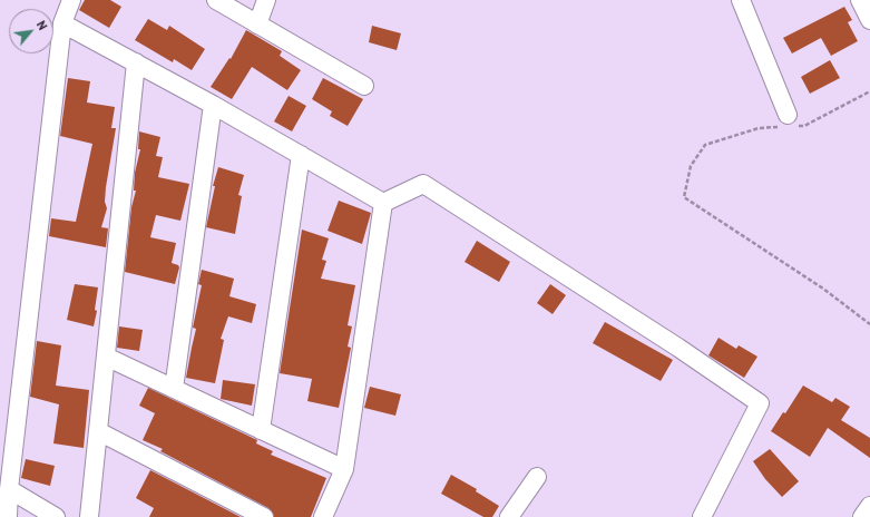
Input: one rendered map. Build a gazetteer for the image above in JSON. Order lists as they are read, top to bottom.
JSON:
{
  "north": "top right"
}
